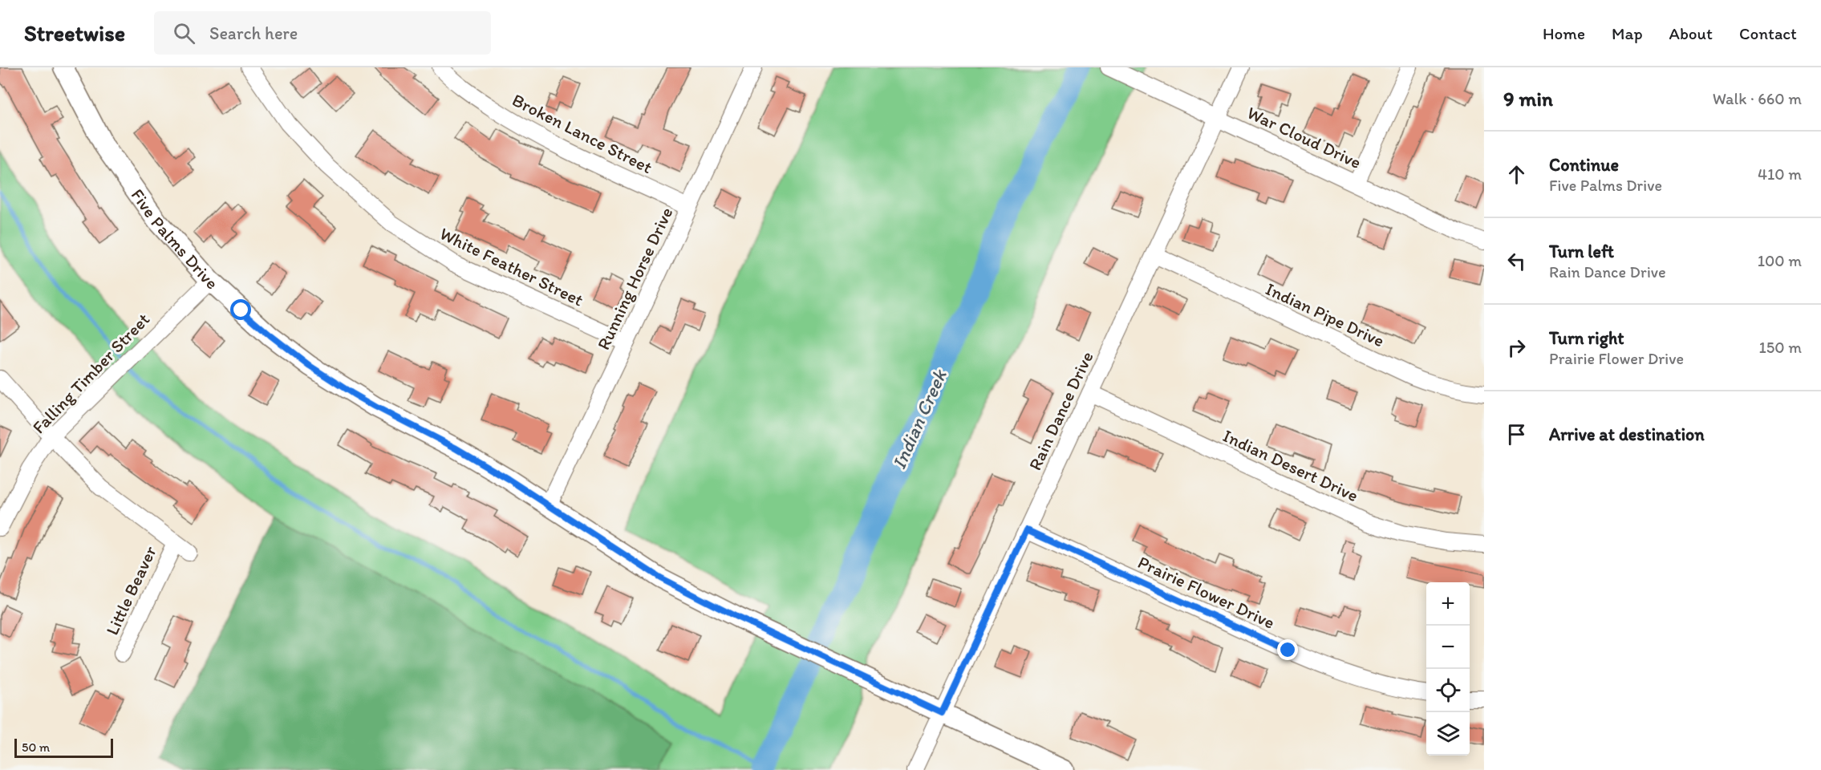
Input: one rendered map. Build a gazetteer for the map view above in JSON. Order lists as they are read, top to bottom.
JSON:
{
  "streets": {
    "street": [
      "Broken Lance Street",
      "War Cloud Drive",
      "Five Palms Drive",
      "White Feather Street",
      "Running Horse Drive",
      "Indian Pipe Drive",
      "Falling Timber Street",
      "Rain Dance Drive",
      "Indian Desert Drive",
      "Little Beaver",
      "Prairie Flower Drive"
    ]
  },
  "crossings": [
    ["Broken Lance Street", "Running Horse Drive"],
    ["War Cloud Drive", "Rain Dance Drive"],
    ["Five Palms Drive", "Running Horse Drive"],
    ["Five Palms Drive", "Falling Timber Street"],
    ["Five Palms Drive", "Rain Dance Drive"],
    ["White Feather Street", "Running Horse Drive"],
    ["Indian Pipe Drive", "Rain Dance Drive"],
    ["Rain Dance Drive", "Indian Desert Drive"],
    ["Rain Dance Drive", "Prairie Flower Drive"]
  ],
  "water": ["Indian Creek"],
  "scale_bar": "50 m",
  "page": {
    "header": "Streetwise",
    "search": "Search here",
    "nav": [
      "Home",
      "Map",
      "About",
      "Contact"
    ],
    "heading": ["9 min", "Walk · 660 m"],
    "list": [
      ["Continue", "Five Palms Drive", "410 m"],
      ["Turn left", "Rain Dance Drive", "100 m"],
      ["Turn right", "Prairie Flower Drive", "150 m"],
      "Arrive at destination"
    ],
    "map_buttons": ["+", "−"],
    "scale": "50 m"
  }
}
